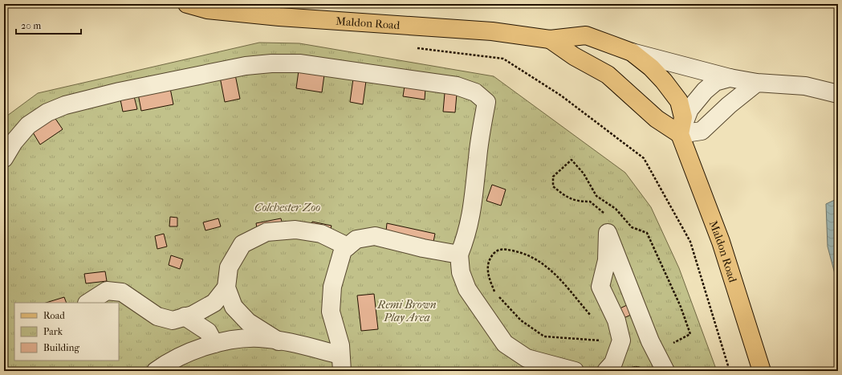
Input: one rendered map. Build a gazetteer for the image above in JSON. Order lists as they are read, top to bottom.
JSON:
{
  "streets": {
    "main road": ["Maldon Road"]
  },
  "parks": ["Colchester Zoo", "Remi Brown Play Area"],
  "legend": ["Road", "Park", "Building"],
  "scale_bar": "20 m"
}
